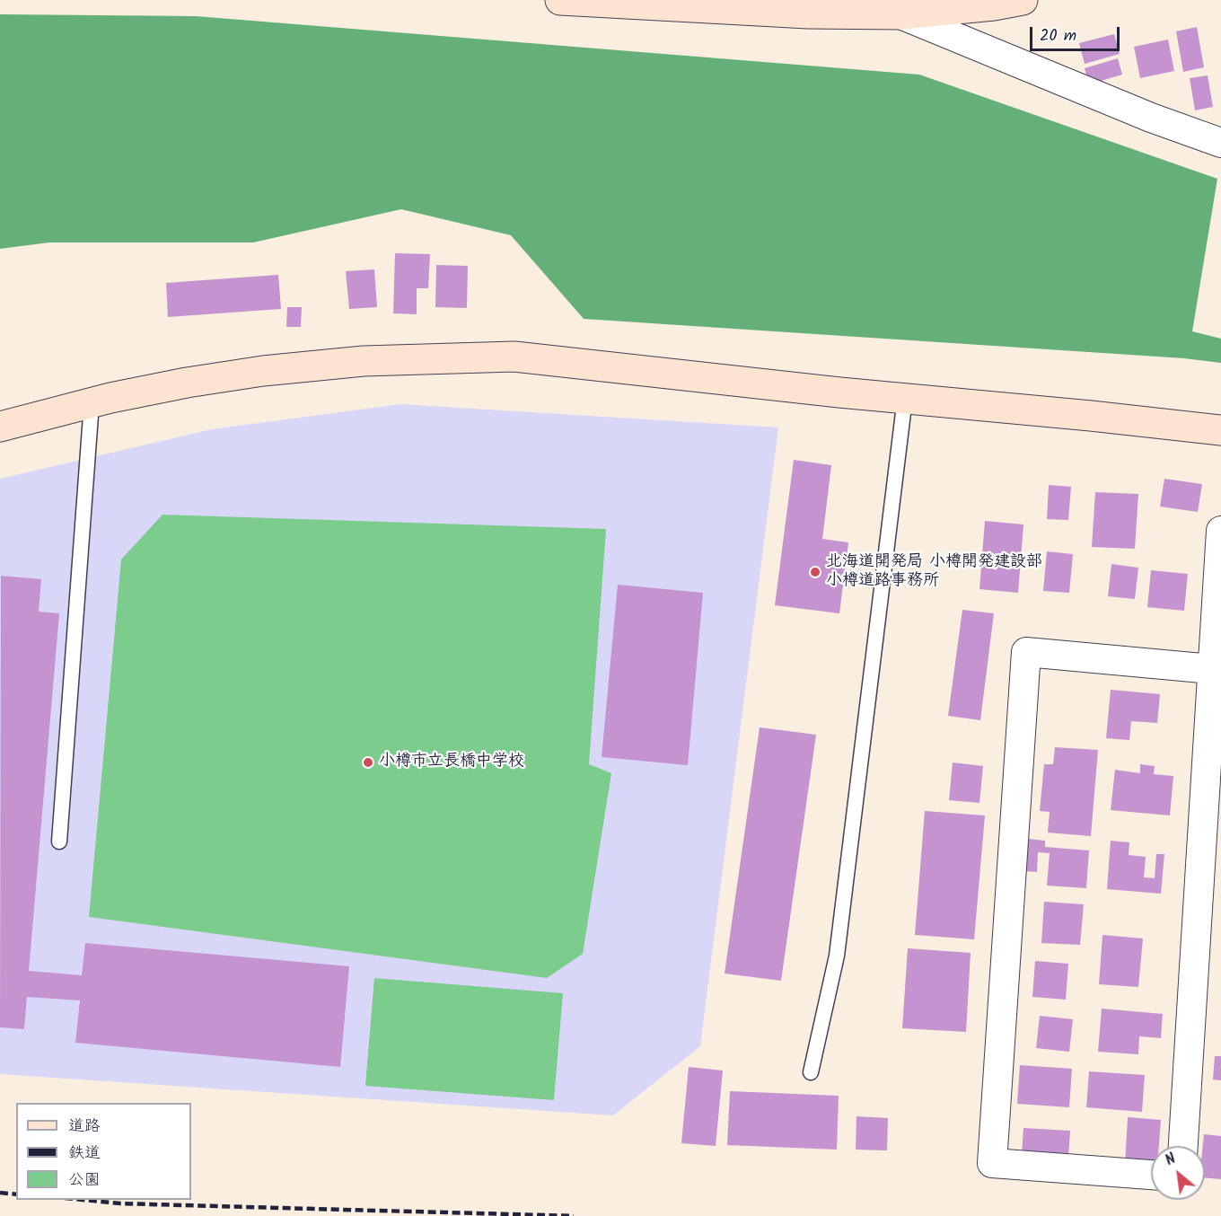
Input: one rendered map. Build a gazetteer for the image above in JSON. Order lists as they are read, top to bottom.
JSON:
{
  "places": ["北海道開発局 小樽開発建設部 小樽道路事務所", "小樽市立長橋中学校"],
  "legend": ["道路", "鉄道", "公園"],
  "scale_bar": "20 m",
  "north": "top left"
}
